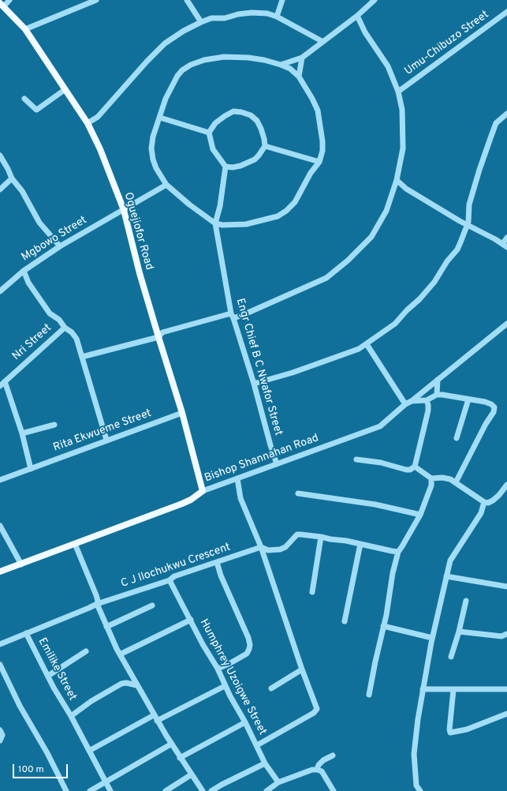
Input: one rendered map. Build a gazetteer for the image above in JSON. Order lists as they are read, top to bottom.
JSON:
{
  "streets": {
    "main road": ["Oguejiofor Road", "Bishop Shannahan Road"],
    "street": [
      "Umu-Chibuzo Street",
      "Mgbowo Street",
      "Nri Street",
      "Engr Chief B C Nwafor Street",
      "Rita Ekwueme Street",
      "C J Ilochukwu Crescent",
      "Emilike Street",
      "Humphrey Uzoigwe Street"
    ]
  },
  "crossings": [
    ["Oguejiofor Road", "Mgbowo Street"],
    ["Oguejiofor Road", "Rita Ekwueme Street"],
    ["Oguejiofor Road", "Bishop Shannahan Road"],
    ["Engr Chief B C Nwafor Street", "Bishop Shannahan Road"],
    ["C J Ilochukwu Crescent", "Emilike Street"],
    ["C J Ilochukwu Crescent", "Humphrey Uzoigwe Street"]
  ],
  "scale_bar": "100 m"
}
